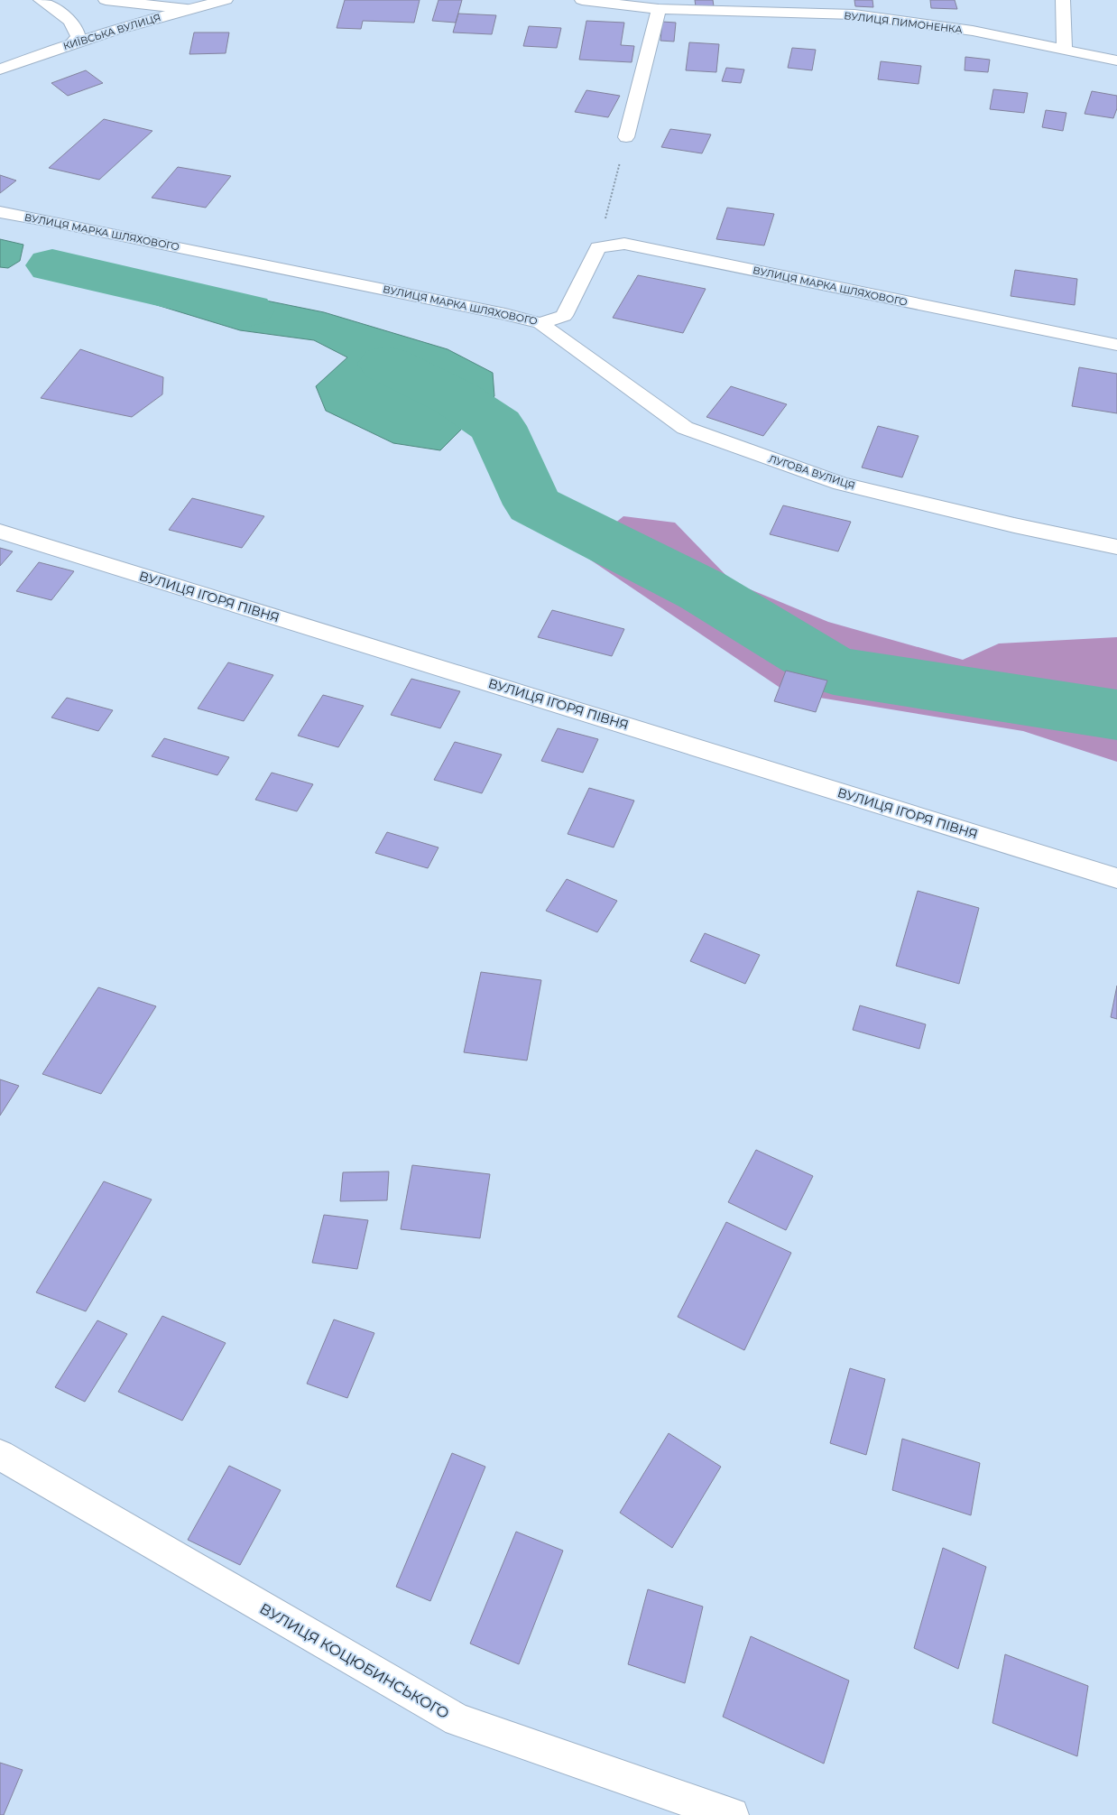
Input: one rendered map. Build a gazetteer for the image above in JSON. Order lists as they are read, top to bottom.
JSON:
{
  "streets": {
    "street": [
      "ВУЛИЦЯ ПИМОНЕНКА",
      "КИЇВСЬКА ВУЛИЦЯ",
      "ВУЛИЦЯ МАРКА ШЛЯХОВОГО",
      "ЛУГОВА ВУЛИЦЯ",
      "ВУЛИЦЯ ІГОРЯ ПІВНЯ",
      "ВУЛИЦЯ КОЦЮБИНСЬКОГО"
    ]
  },
  "crossings": [
    ["ВУЛИЦЯ МАРКА ШЛЯХОВОГО", "ЛУГОВА ВУЛИЦЯ"]
  ]
}
